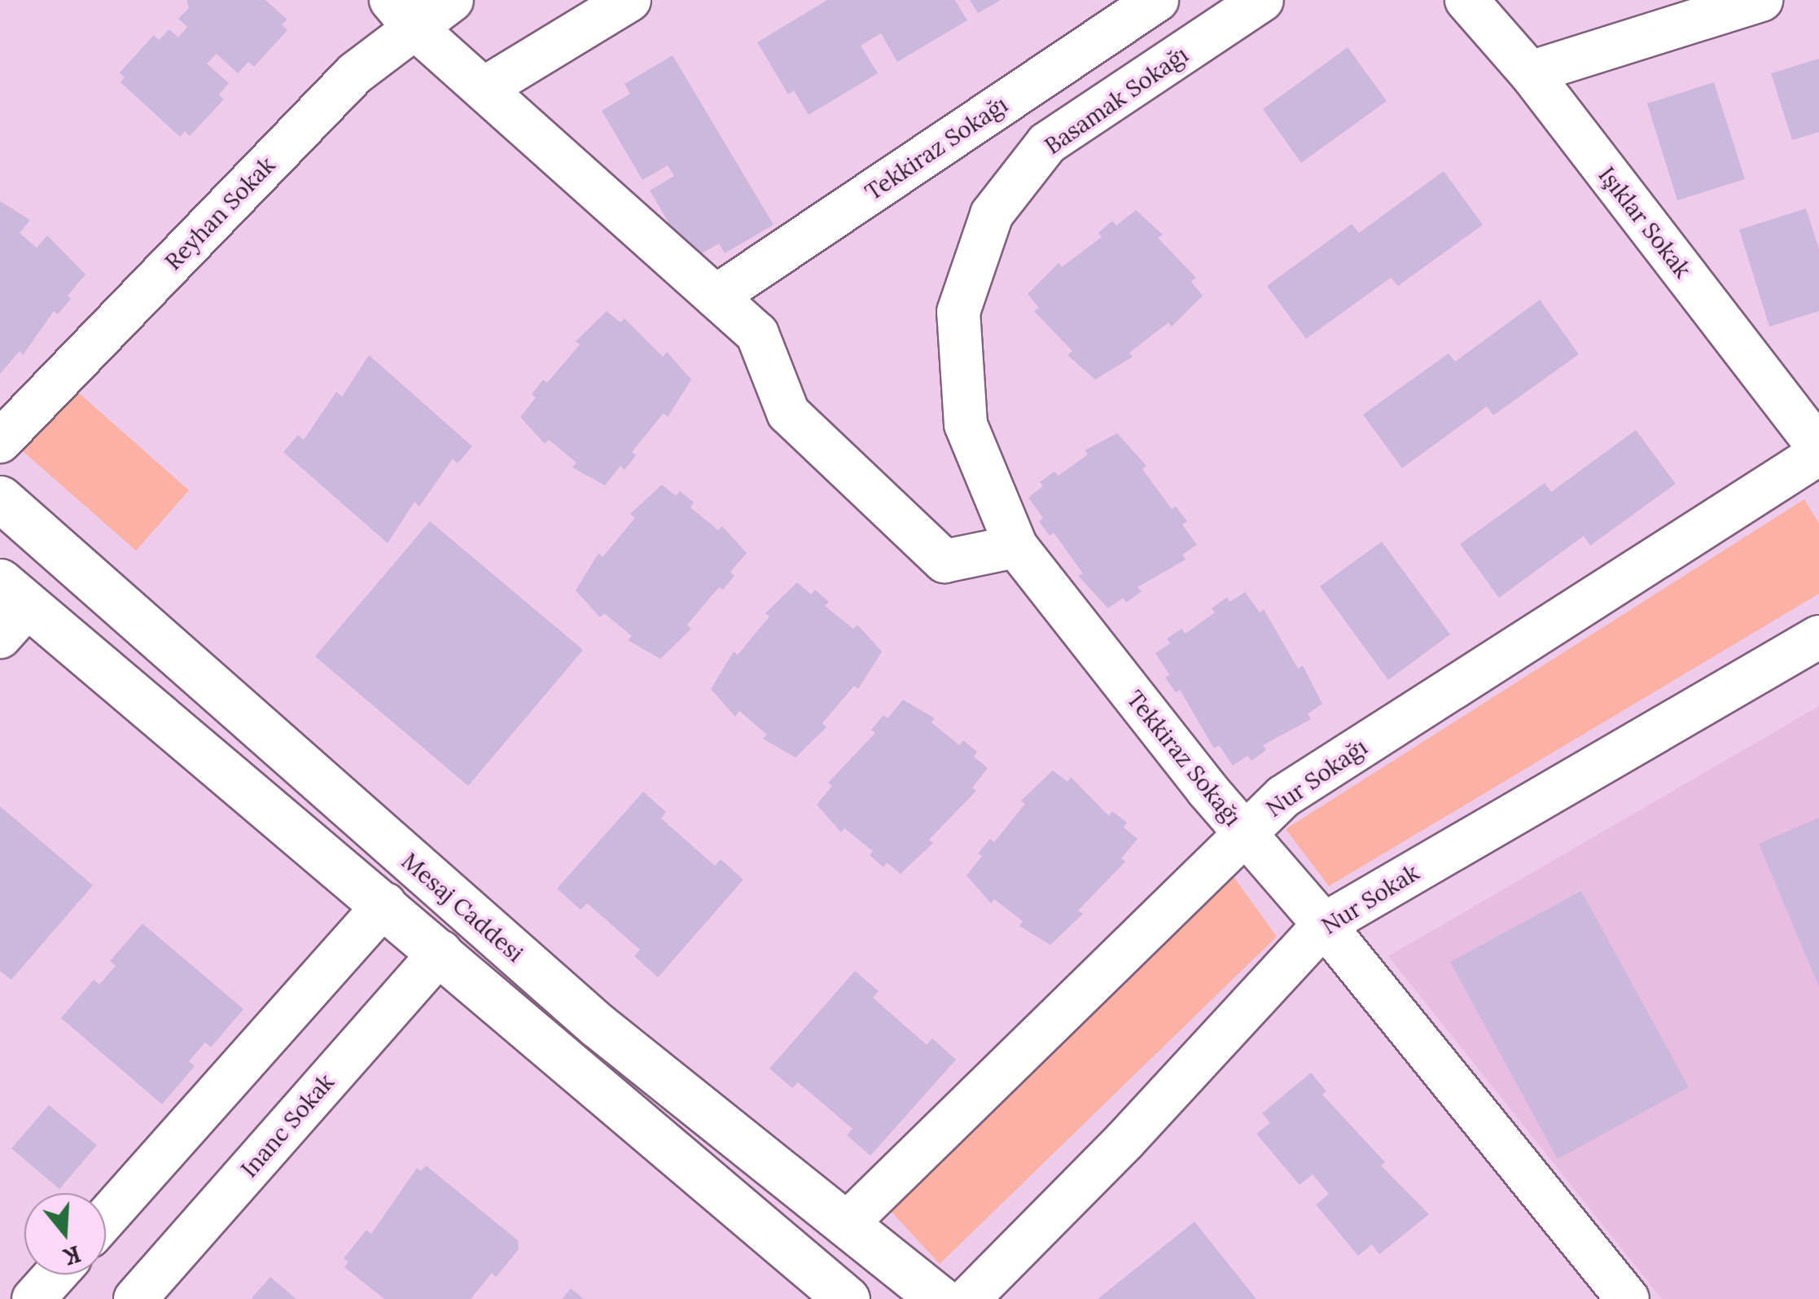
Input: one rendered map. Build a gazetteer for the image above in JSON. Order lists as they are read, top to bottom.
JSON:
{
  "streets": {
    "street": [
      "Basamak Sokağı",
      "Tekkiraz Sokağı",
      "Reyhan Sokak",
      "Işıklar Sokak",
      "Nur Sokağı",
      "Nur Sokak",
      "Mesaj Caddesi",
      "Inanc Sokak"
    ]
  },
  "crossings": [
    ["Basamak Sokağı", "Tekkiraz Sokağı"],
    ["Tekkiraz Sokağı", "Nur Sokağı"],
    ["Tekkiraz Sokağı", "Nur Sokak"],
    ["Işıklar Sokak", "Nur Sokağı"],
    ["Nur Sokağı", "Mesaj Caddesi"],
    ["Mesaj Caddesi", "Inanc Sokak"]
  ],
  "north": "bottom"
}
